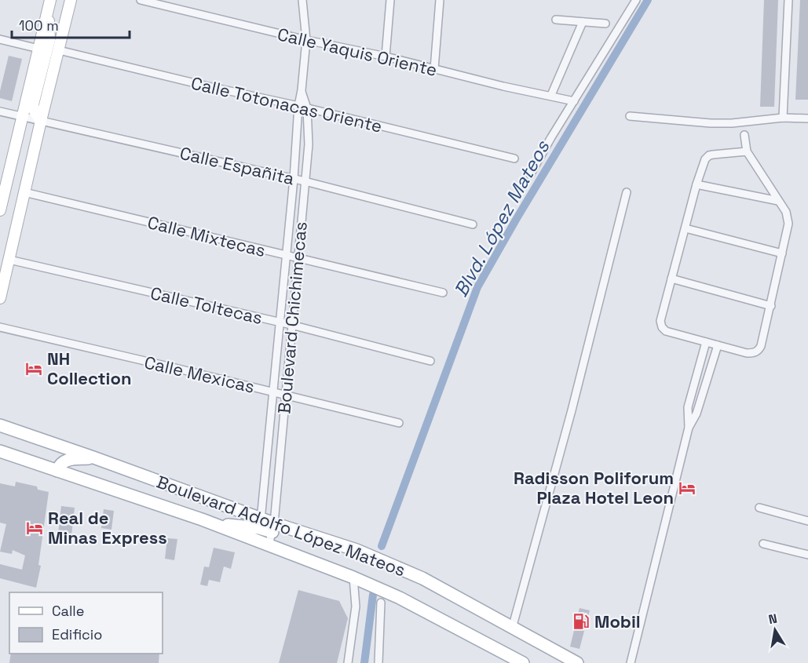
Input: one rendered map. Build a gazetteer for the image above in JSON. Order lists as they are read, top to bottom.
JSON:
{
  "streets": {
    "main road": ["Boulevard Adolfo López Mateos"],
    "street": [
      "Calle Yaquis Oriente",
      "Calle Totonacas Oriente",
      "Calle Españita",
      "Calle Mixtecas",
      "Calle Toltecas",
      "Boulevard Chichimecas",
      "Calle Mexicas"
    ]
  },
  "crossings": [
    ["Calle Yaquis Oriente", "Boulevard Chichimecas"],
    ["Calle Totonacas Oriente", "Boulevard Chichimecas"],
    ["Calle Españita", "Boulevard Chichimecas"],
    ["Calle Mixtecas", "Boulevard Chichimecas"],
    ["Calle Toltecas", "Boulevard Chichimecas"],
    ["Boulevard Chichimecas", "Calle Mexicas"],
    ["Boulevard Chichimecas", "Boulevard Adolfo López Mateos"]
  ],
  "water": ["Blvd. López Mateos"],
  "places": {
    "hotel": ["NH Collection", "Radisson Poliforum Plaza Hotel Leon", "Real de Minas Express"],
    "fuel station": ["Mobil"]
  },
  "legend": ["Calle", "Edificio"],
  "scale_bar": "100 m",
  "north": "top"
}
